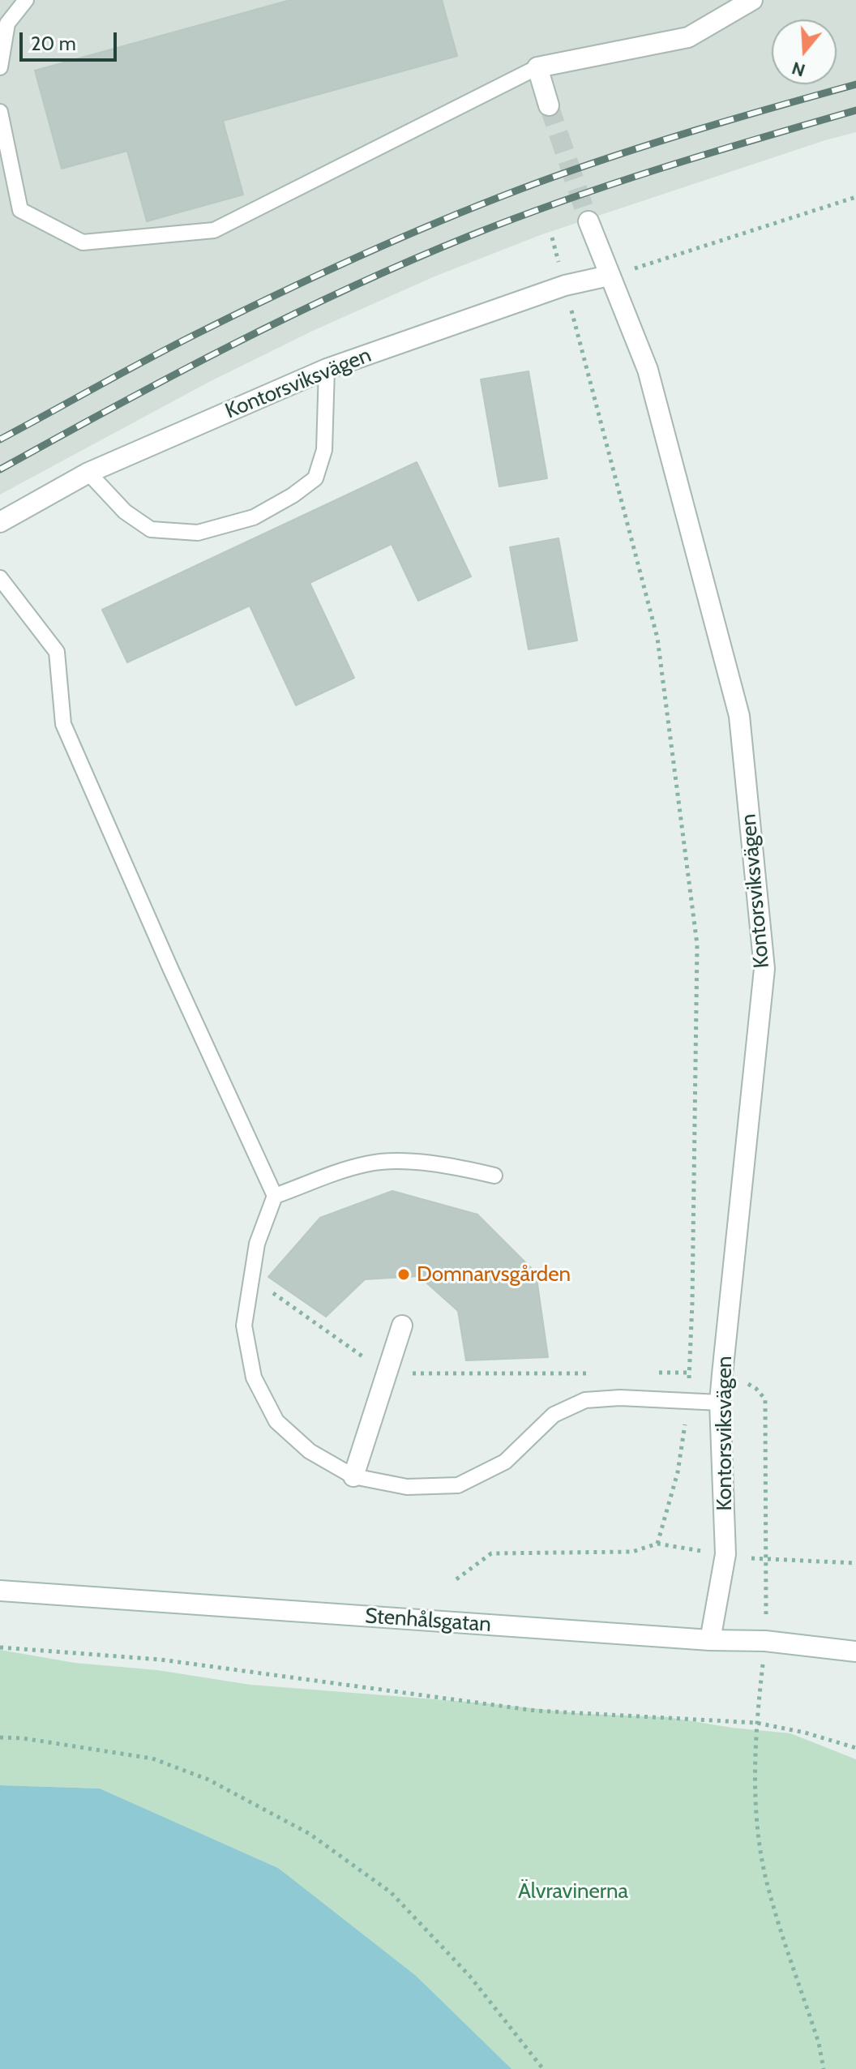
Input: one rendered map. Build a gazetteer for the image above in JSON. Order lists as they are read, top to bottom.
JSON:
{
  "streets": {
    "street": ["Kontorsviksvägen", "Stenhålsgatan"]
  },
  "crossings": [
    ["Kontorsviksvägen", "Stenhålsgatan"]
  ],
  "parks": ["Älvravinerna"],
  "places": ["Domnarvsgården"],
  "scale_bar": "20 m",
  "north": "bottom"
}
